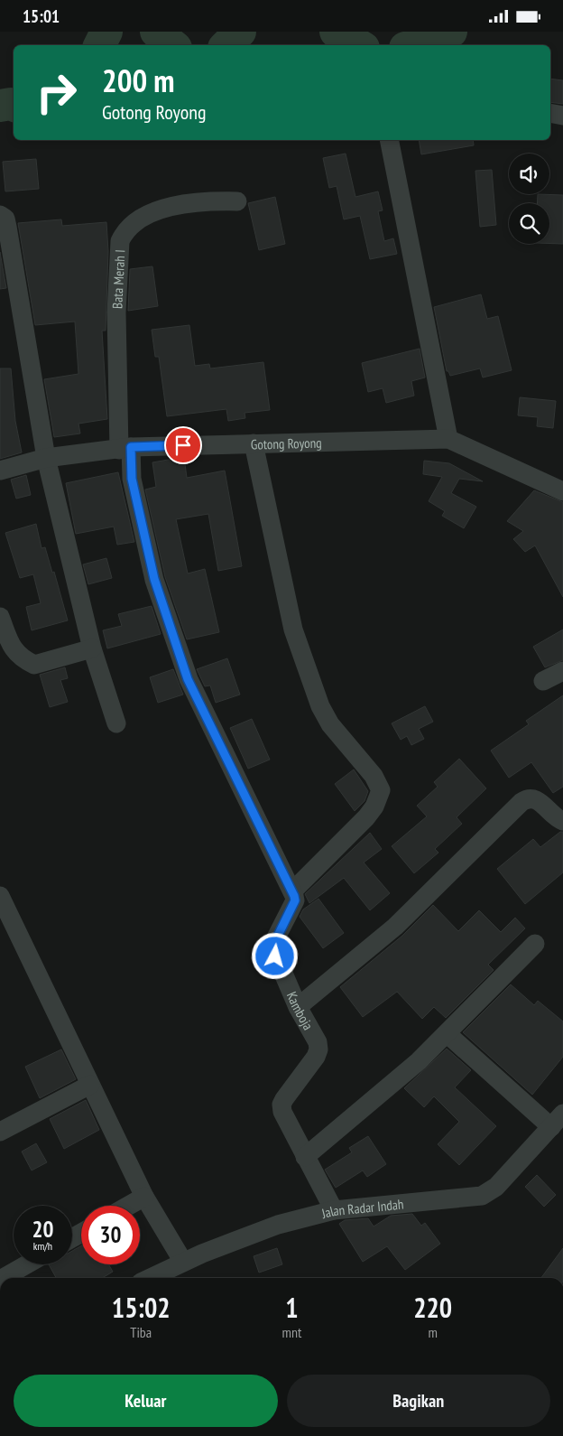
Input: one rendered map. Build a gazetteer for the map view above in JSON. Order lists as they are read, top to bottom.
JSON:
{
  "streets": {
    "street": [
      "Bata Merah I",
      "Gotong Royong",
      "Kamboja",
      "Jalan Radar Indah"
    ]
  },
  "crossings": [
    ["Bata Merah I", "Gotong Royong"],
    ["Kamboja", "Jalan Radar Indah"]
  ],
  "page": {
    "status": "15:01",
    "turn": ["200 m", "Gotong Royong"],
    "speed": "20 km/h",
    "limit": "30",
    "eta": [
      "15:02",
      "Tiba",
      "1",
      "mnt",
      "220",
      "m"
    ],
    "buttons": ["Keluar", "Bagikan"]
  }
}
